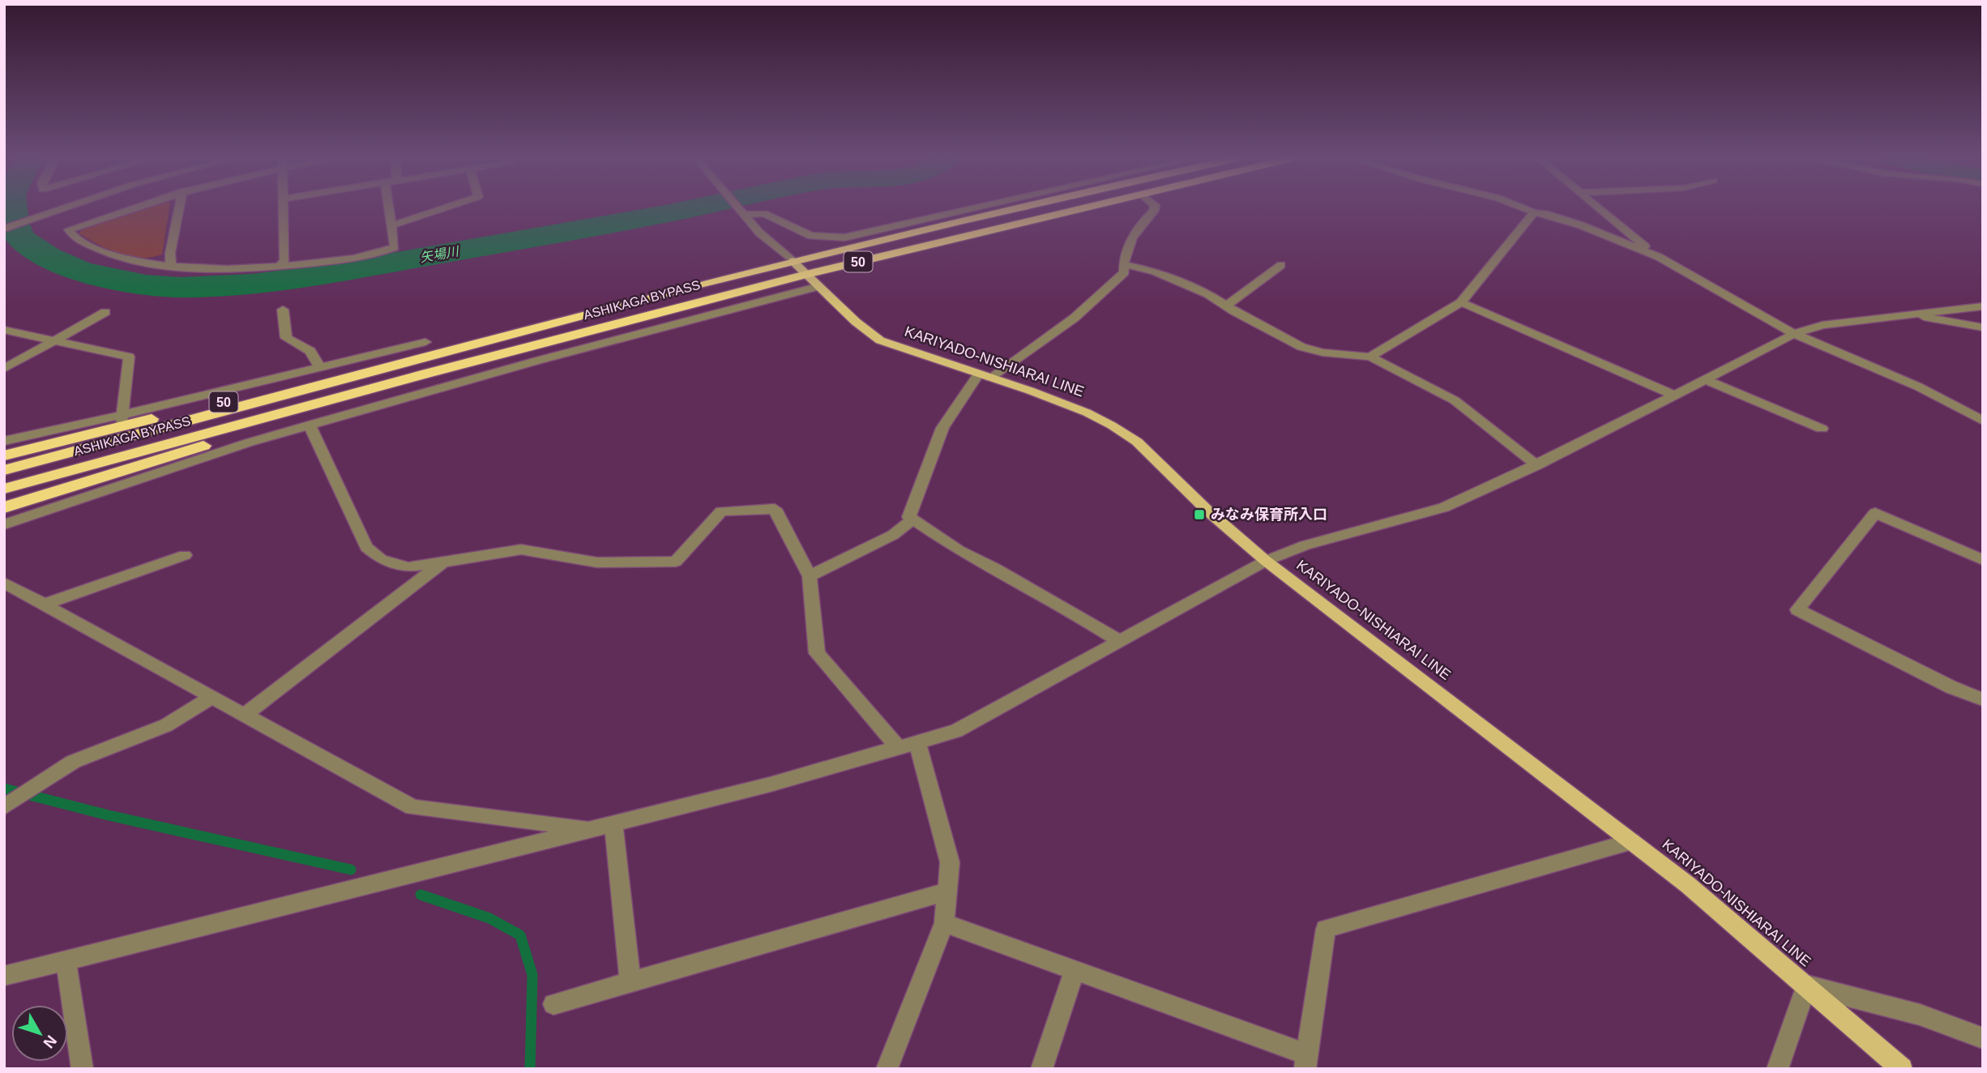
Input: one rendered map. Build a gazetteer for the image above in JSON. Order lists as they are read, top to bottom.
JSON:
{
  "streets": {
    "highway": ["50", "ASHIKAGA BYPASS"],
    "main road": ["KARIYADO-NISHIARAI LINE"]
  },
  "crossings": [
    ["50", "ASHIKAGA BYPASS"],
    ["ASHIKAGA BYPASS", "KARIYADO-NISHIARAI LINE"]
  ],
  "water": ["矢場川"],
  "places": {
    "transit": ["みなみ保育所入口"]
  },
  "north": "bottom right"
}
